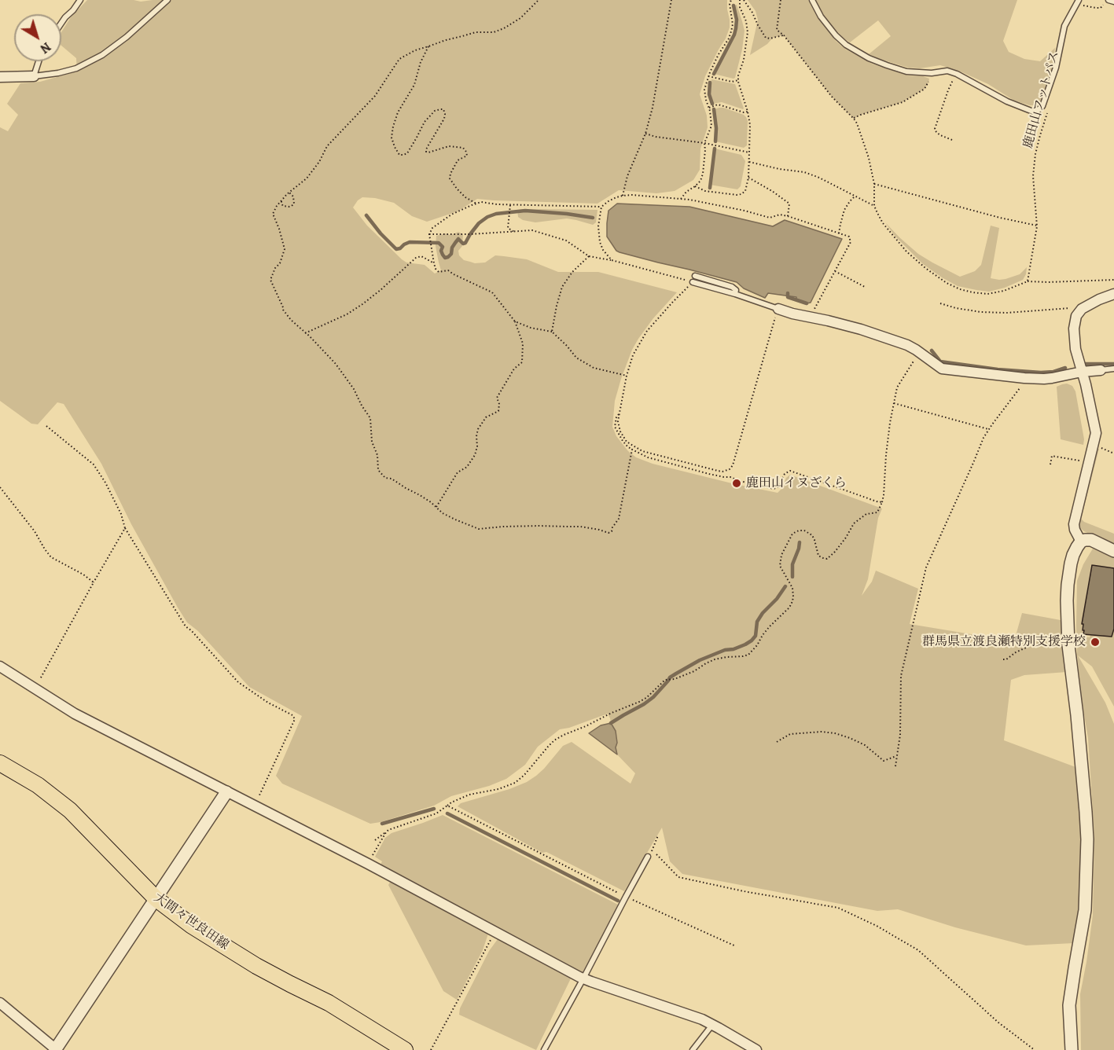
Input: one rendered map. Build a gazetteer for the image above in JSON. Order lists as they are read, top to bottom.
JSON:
{
  "streets": {
    "main road": ["大間々世良田線"],
    "path": ["鹿田山フットパス"]
  },
  "places": ["鹿田山イヌざくら", "群馬県立渡良瀬特別支援学校"],
  "north": "bottom right"
}
